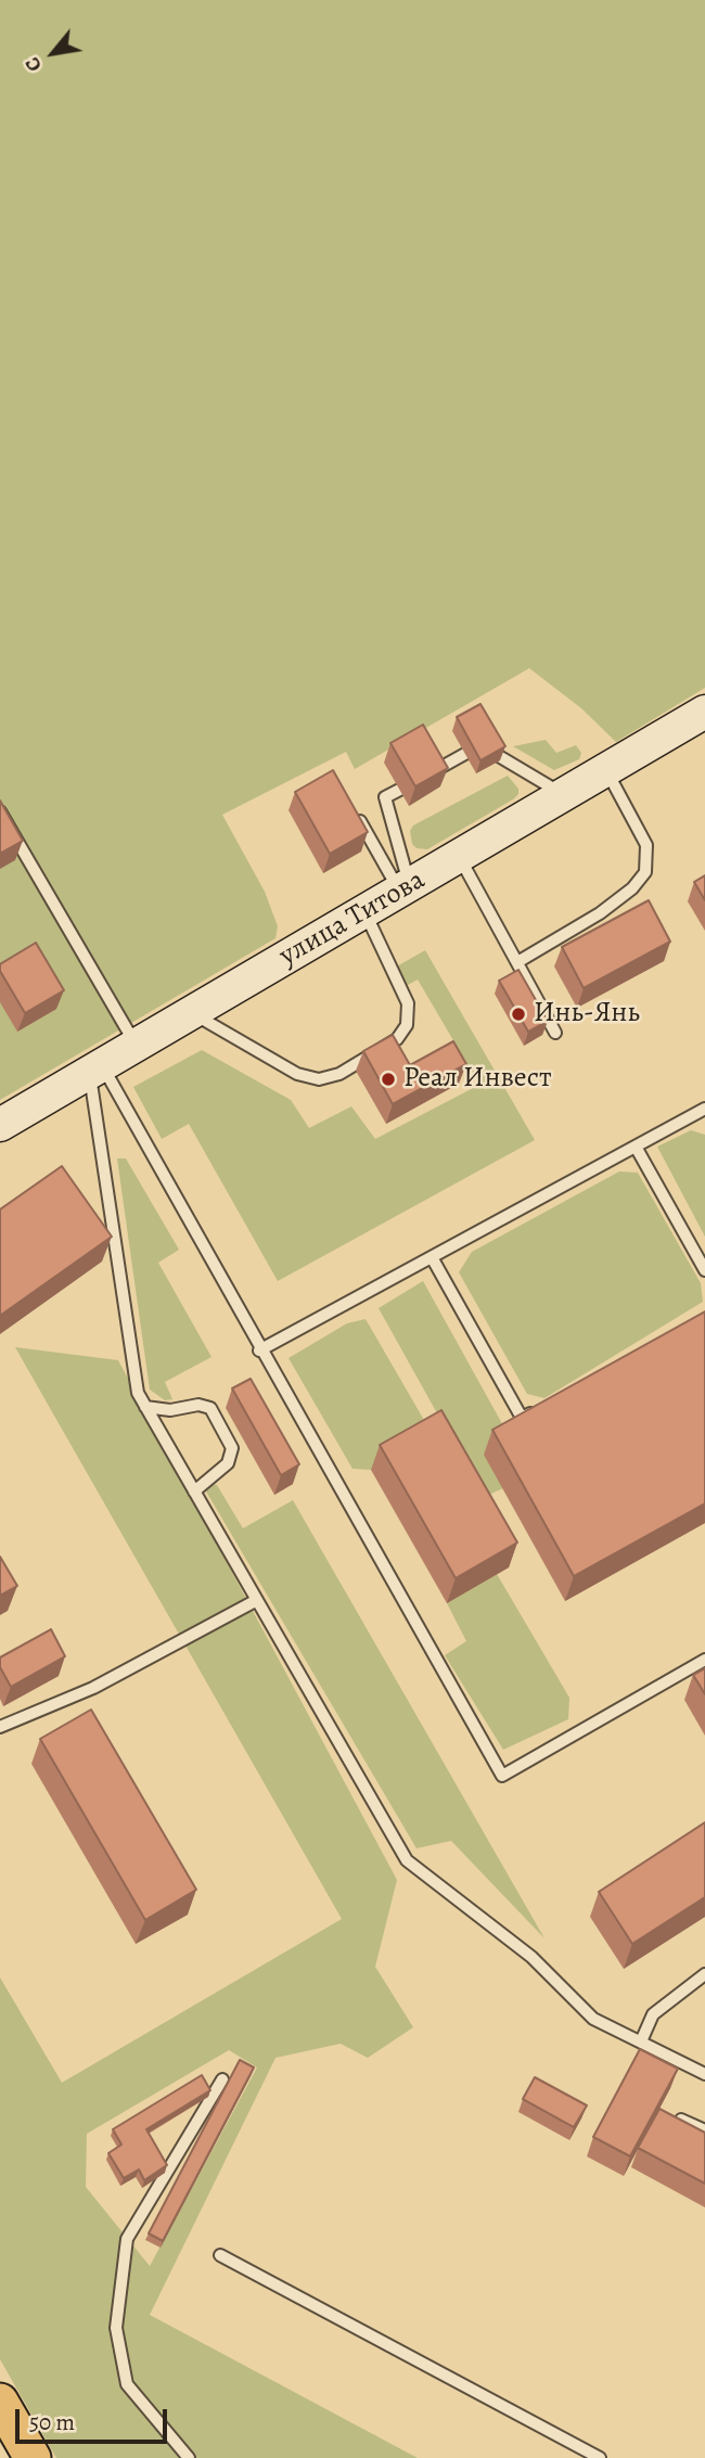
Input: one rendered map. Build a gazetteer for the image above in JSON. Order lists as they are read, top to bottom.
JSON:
{
  "streets": {
    "main road": ["улица Титова"]
  },
  "places": ["Инь-Янь", "Реал Инвест"],
  "scale_bar": "50 m",
  "north": "bottom left"
}
